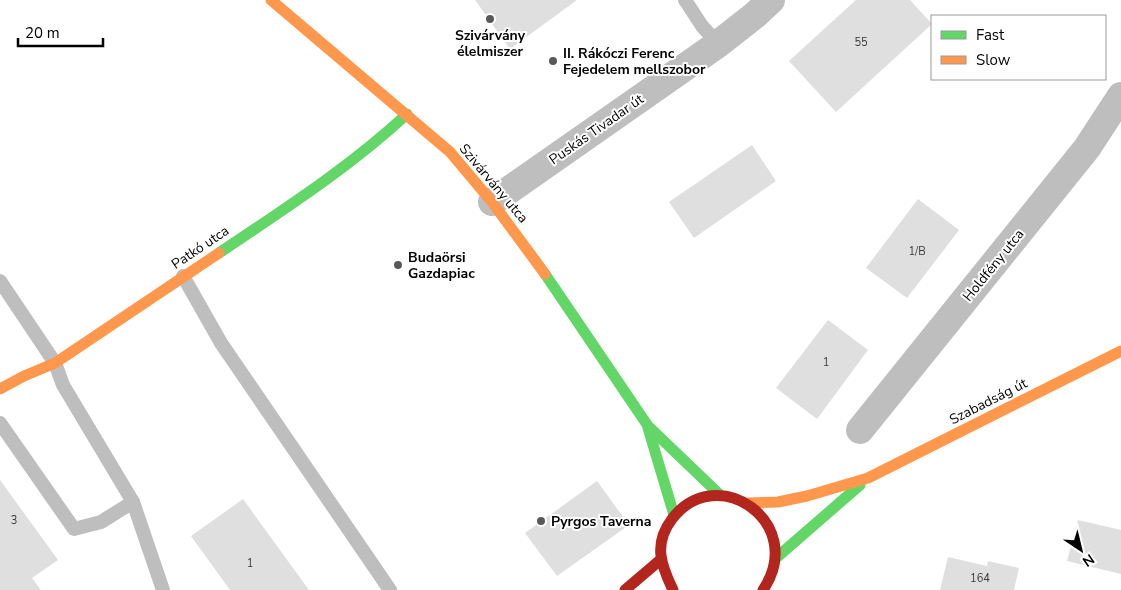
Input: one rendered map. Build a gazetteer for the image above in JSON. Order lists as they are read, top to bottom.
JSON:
{
  "streets": {
    "street": [
      "Puskás Tivadar út",
      "Szivárvány utca",
      "Patkó utca",
      "Holdfény utca",
      "Szabadság út"
    ]
  },
  "crossings": [
    ["Puskás Tivadar út", "Szivárvány utca"],
    ["Szivárvány utca", "Patkó utca"],
    ["Szivárvány utca", "Szabadság út"]
  ],
  "places": [
    "Szivárvány élelmiszer",
    "II. Rákóczi Ferenc Fejedelem mellszobor",
    "Budaörsi Gazdapiac",
    "Pyrgos Taverna"
  ],
  "house_numbers": [
    "55",
    "1/B",
    "1",
    "3",
    "1",
    "164"
  ],
  "legend": ["Fast", "Slow"],
  "scale_bar": "20 m",
  "north": "bottom right"
}
